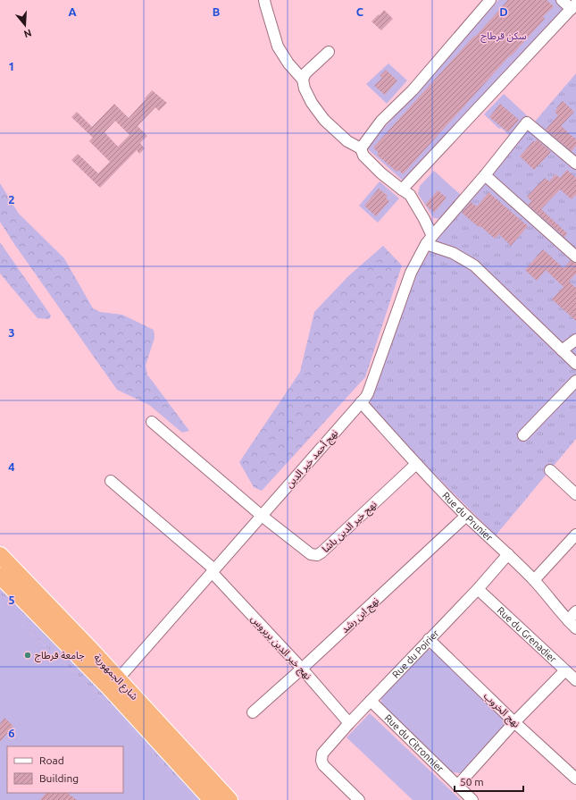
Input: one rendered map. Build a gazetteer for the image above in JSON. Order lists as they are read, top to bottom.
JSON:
{
  "streets": {
    "highway": ["شارع الجمهورية"],
    "street": [
      "نهج أحمد خير الدين",
      "Rue du Prunier",
      "نهج خير الدين باشا",
      "نهج ابن رشد",
      "Rue du Grenadier",
      "نهج خير الدين بربروس",
      "Rue du Poirier",
      "نهج الخروب",
      "Rue du Citronnier"
    ]
  },
  "crossings": [
    ["نهج أحمد خير الدين", "Rue du Prunier"],
    ["نهج أحمد خير الدين", "نهج خير الدين باشا"],
    ["نهج أحمد خير الدين", "نهج خير الدين بربروس"],
    ["نهج أحمد خير الدين", "شارع الجمهورية"],
    ["Rue du Prunier", "نهج خير الدين باشا"],
    ["Rue du Prunier", "نهج ابن رشد"],
    ["Rue du Prunier", "Rue du Poirier"],
    ["نهج ابن رشد", "نهج خير الدين بربروس"],
    ["Rue du Grenadier", "Rue du Poirier"],
    ["نهج خير الدين بربروس", "Rue du Poirier"],
    ["Rue du Poirier", "نهج الخروب"],
    ["Rue du Poirier", "Rue du Citronnier"]
  ],
  "parks": ["سكن قرطاج"],
  "places": ["جامعة قرطاج"],
  "legend": ["Road", "Building"],
  "scale_bar": "50 m",
  "north": "bottom",
  "grid": {
    "columns": [
      "A",
      "B",
      "C",
      "D"
    ],
    "rows": [
      "1",
      "2",
      "3",
      "4",
      "5",
      "6"
    ]
  }
}
